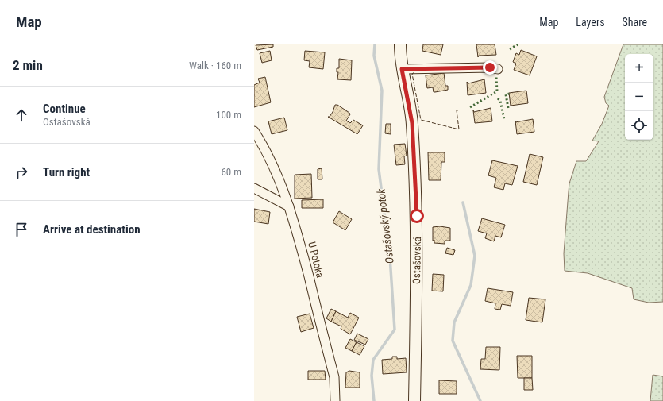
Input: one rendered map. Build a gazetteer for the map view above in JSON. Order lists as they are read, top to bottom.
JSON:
{
  "streets": {
    "street": ["U Potoka", "Ostašovská"]
  },
  "water": ["Ostašovský potok"],
  "page": {
    "header": "Map",
    "nav": ["Map", "Layers", "Share"],
    "heading": ["2 min", "Walk · 160 m"],
    "map_buttons": ["+", "−"],
    "list": [
      ["Continue", "Ostašovská", "100 m"],
      ["Turn right", "60 m"],
      "Arrive at destination"
    ]
  }
}
